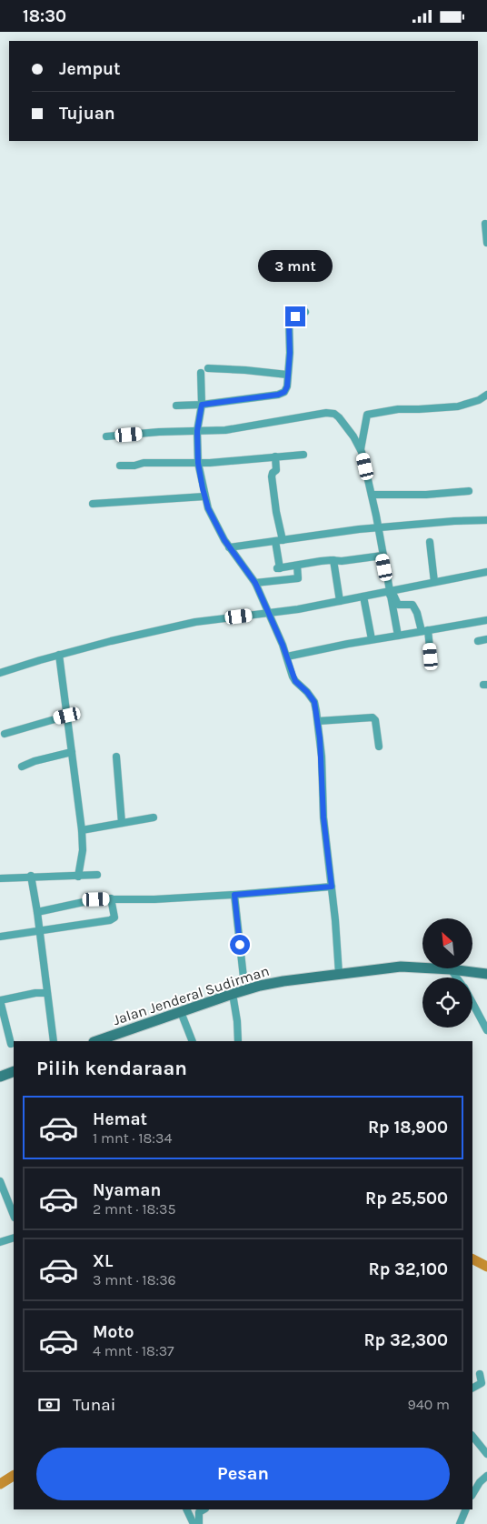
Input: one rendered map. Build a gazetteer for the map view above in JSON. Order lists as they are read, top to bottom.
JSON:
{
  "streets": {
    "main road": ["Jalan Jenderal Sudirman"]
  },
  "north": "top left",
  "page": {
    "status": "18:30",
    "banner": ["Jemput", "Tujuan"],
    "bubble": "3 mnt",
    "heading": "Pilih kendaraan",
    "list": [
      {
        "name": "Hemat",
        "note": "1 mnt · 18:34",
        "value": "Rp 18,900"
      },
      {
        "name": "Nyaman",
        "note": "2 mnt · 18:35",
        "value": "Rp 25,500"
      },
      {
        "name": "XL",
        "note": "3 mnt · 18:36",
        "value": "Rp 32,100"
      },
      {
        "name": "Moto",
        "note": "4 mnt · 18:37",
        "value": "Rp 32,300"
      }
    ],
    "pay": ["Tunai", "940 m"],
    "buttons": "Pesan"
  }
}
